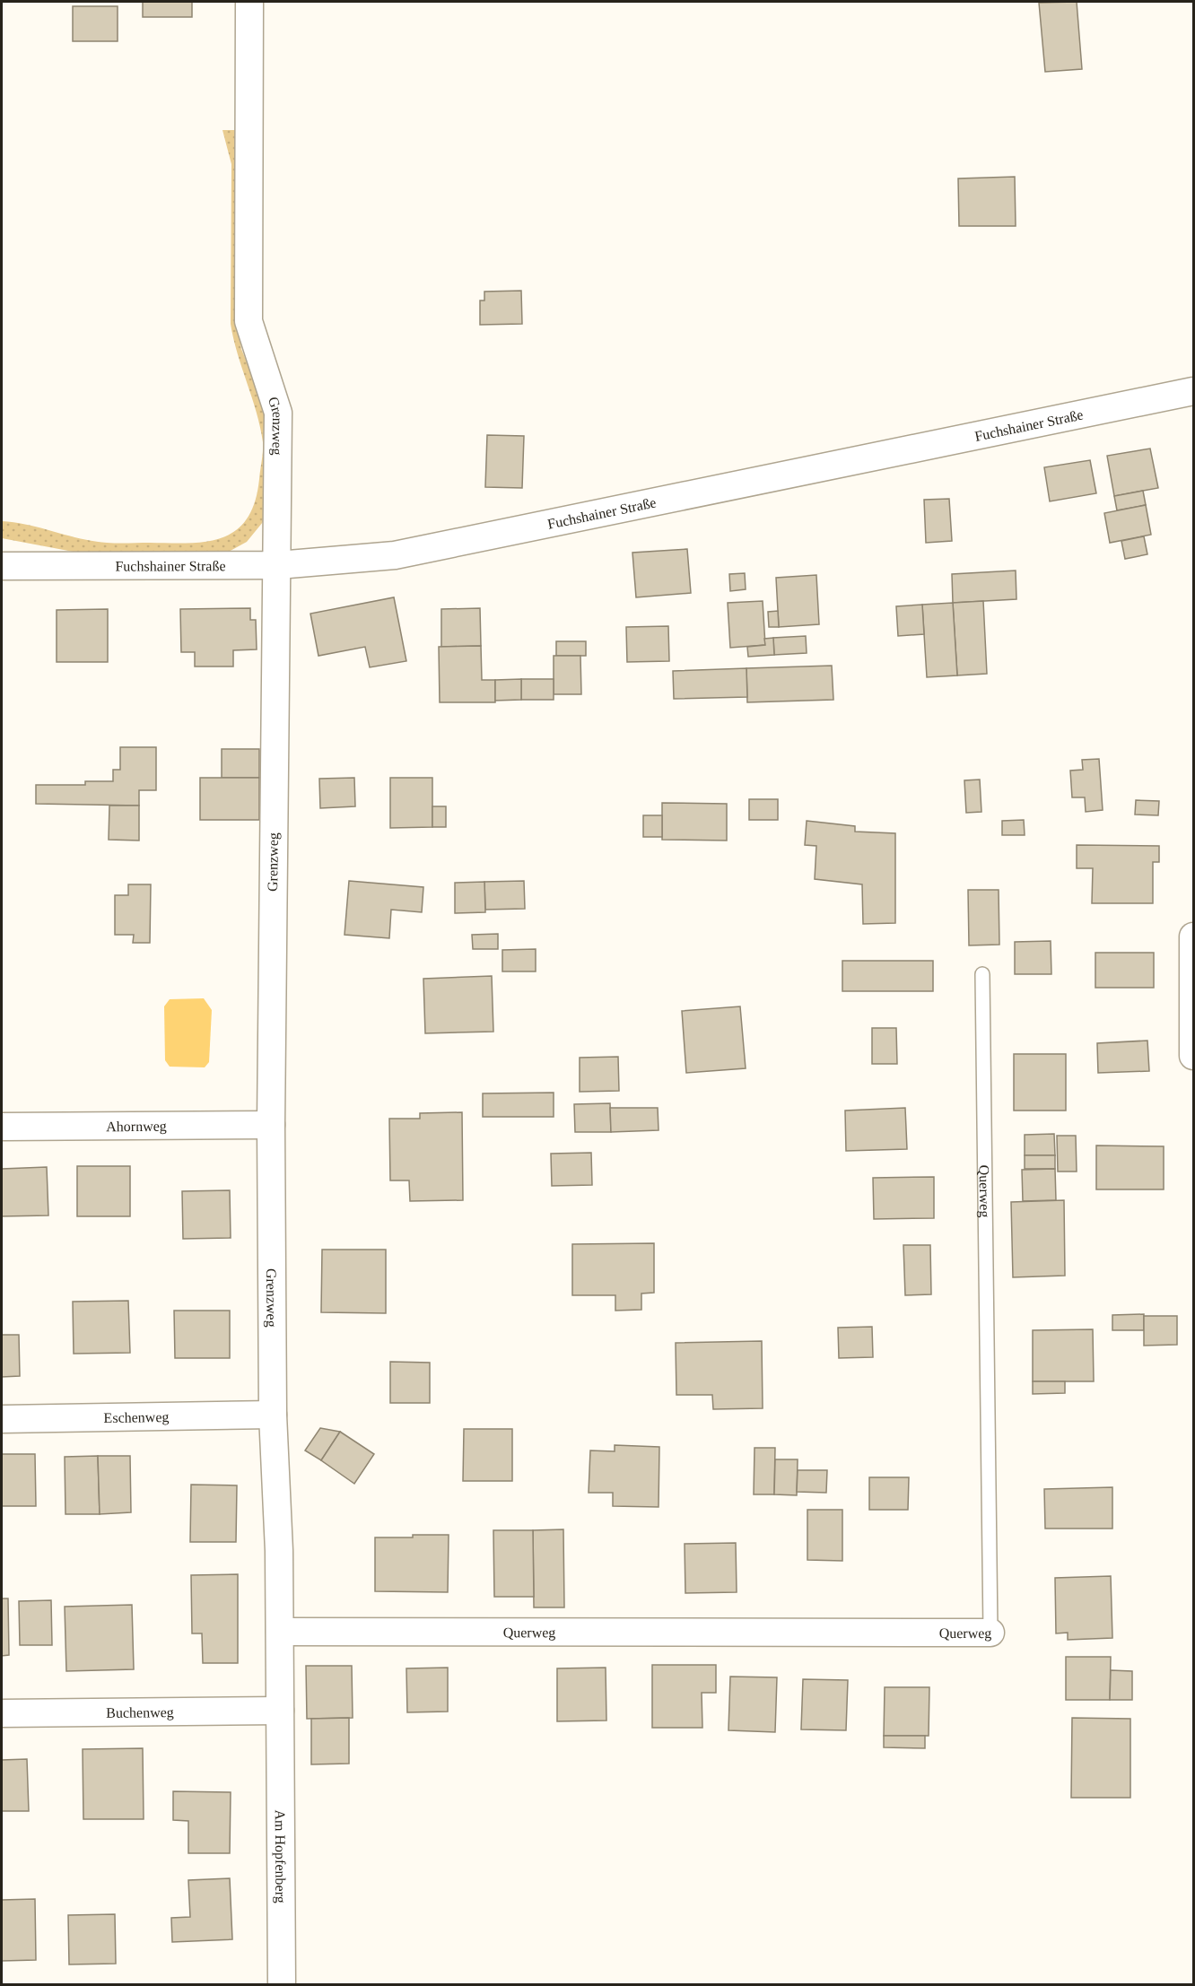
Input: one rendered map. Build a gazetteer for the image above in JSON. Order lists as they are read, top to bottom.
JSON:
{
  "streets": {
    "street": [
      "Fuchshainer Straße",
      "Grenzweg",
      "Ahornweg",
      "Querweg",
      "Eschenweg",
      "Buchenweg",
      "Am Hopfenberg"
    ]
  },
  "crossings": [
    ["Fuchshainer Straße", "Grenzweg"],
    ["Grenzweg", "Ahornweg"],
    ["Grenzweg", "Querweg"],
    ["Grenzweg", "Eschenweg"],
    ["Grenzweg", "Buchenweg"],
    ["Grenzweg", "Am Hopfenberg"],
    ["Buchenweg", "Am Hopfenberg"]
  ]
}
